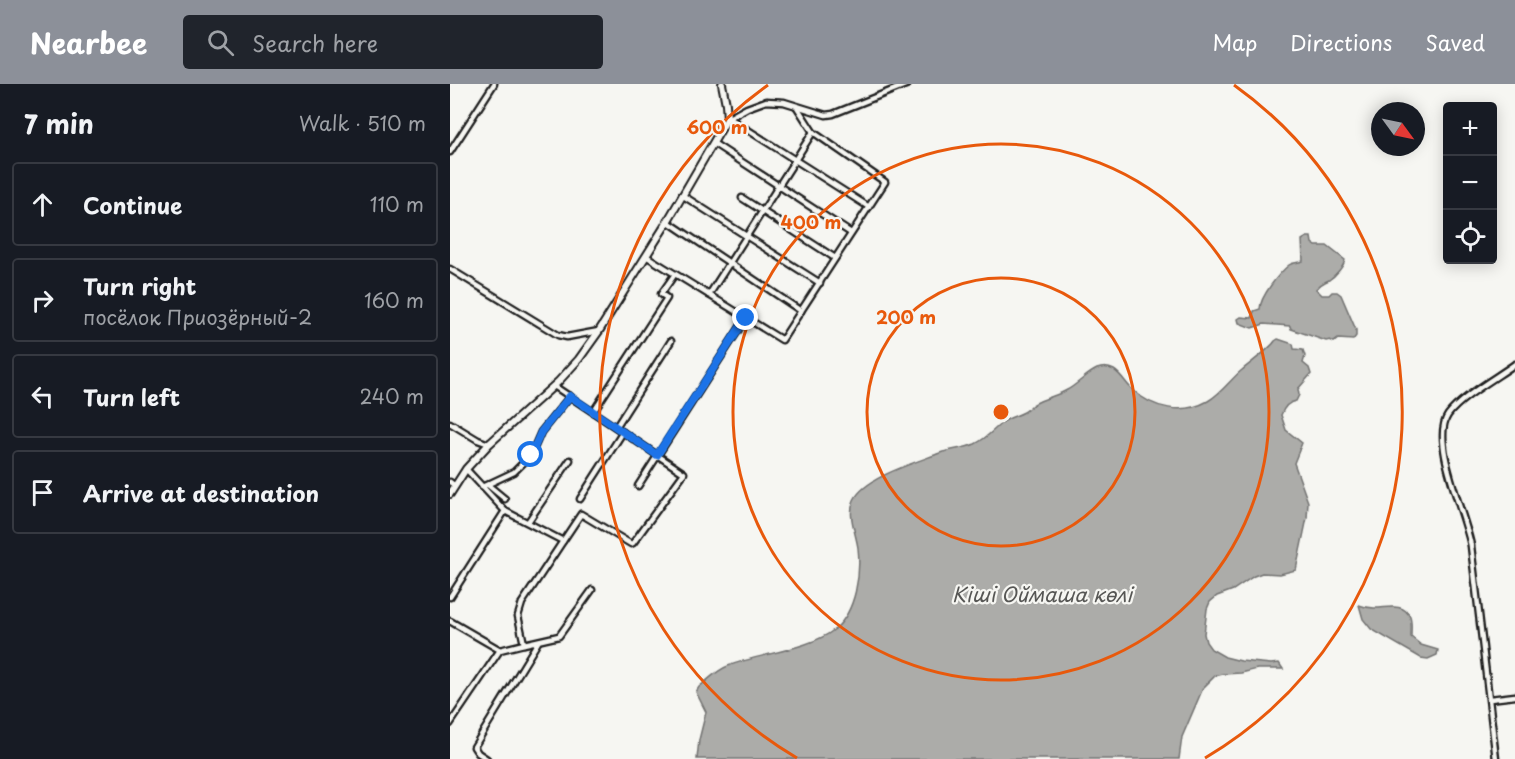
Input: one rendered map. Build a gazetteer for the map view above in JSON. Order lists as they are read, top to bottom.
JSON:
{
  "water": ["Кіші Оймаша көлi"],
  "north": "bottom right",
  "page": {
    "header": "Nearbee",
    "search": "Search here",
    "nav": ["Map", "Directions", "Saved"],
    "heading": ["7 min", "Walk · 510 m"],
    "map_buttons": ["+", "−"],
    "list": [
      ["Continue", "110 m"],
      ["Turn right", "посёлок Приозёрный-2", "160 m"],
      ["Turn left", "240 m"],
      "Arrive at destination"
    ]
  },
  "rings": ["600 m", "400 m", "200 m"]
}
